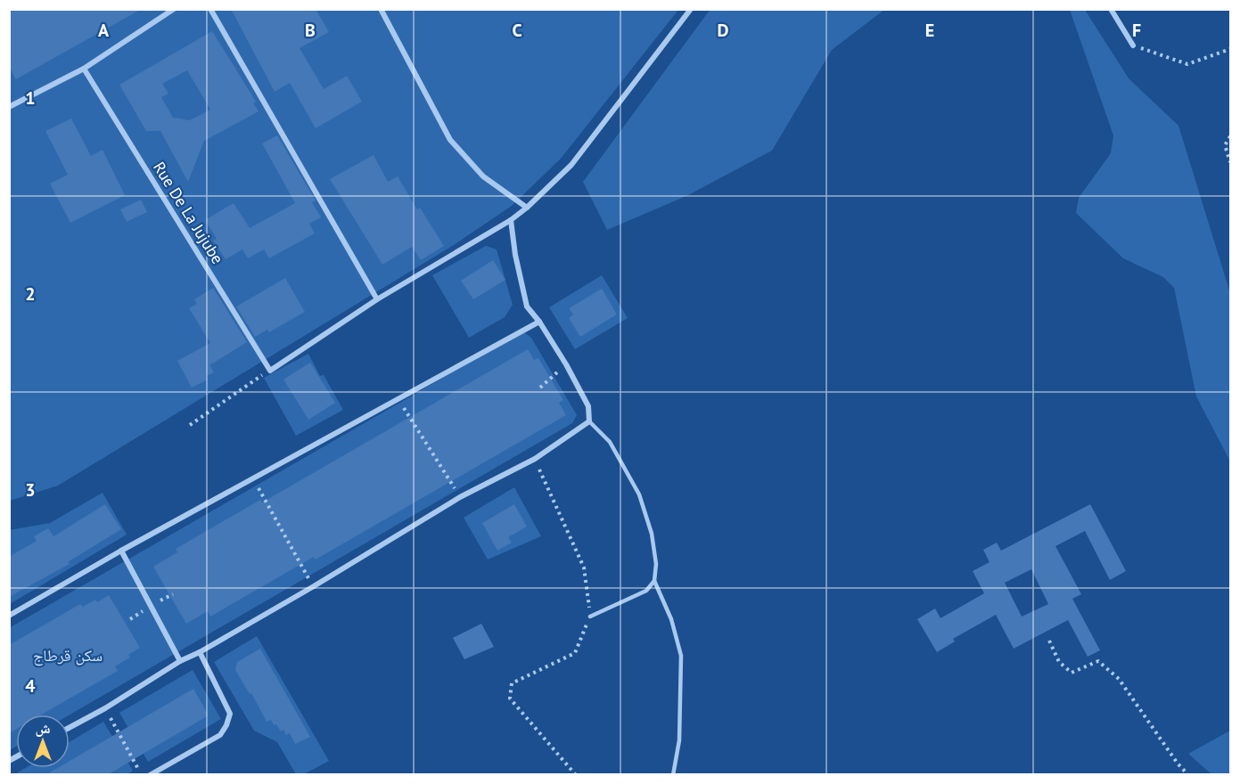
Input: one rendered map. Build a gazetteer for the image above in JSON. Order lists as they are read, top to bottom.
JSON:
{
  "streets": {
    "street": ["Rue De La Jujube"]
  },
  "parks": ["سكن قرطاج"],
  "north": "top",
  "grid": {
    "columns": [
      "A",
      "B",
      "C",
      "D",
      "E",
      "F"
    ],
    "rows": [
      "1",
      "2",
      "3",
      "4"
    ]
  }
}
